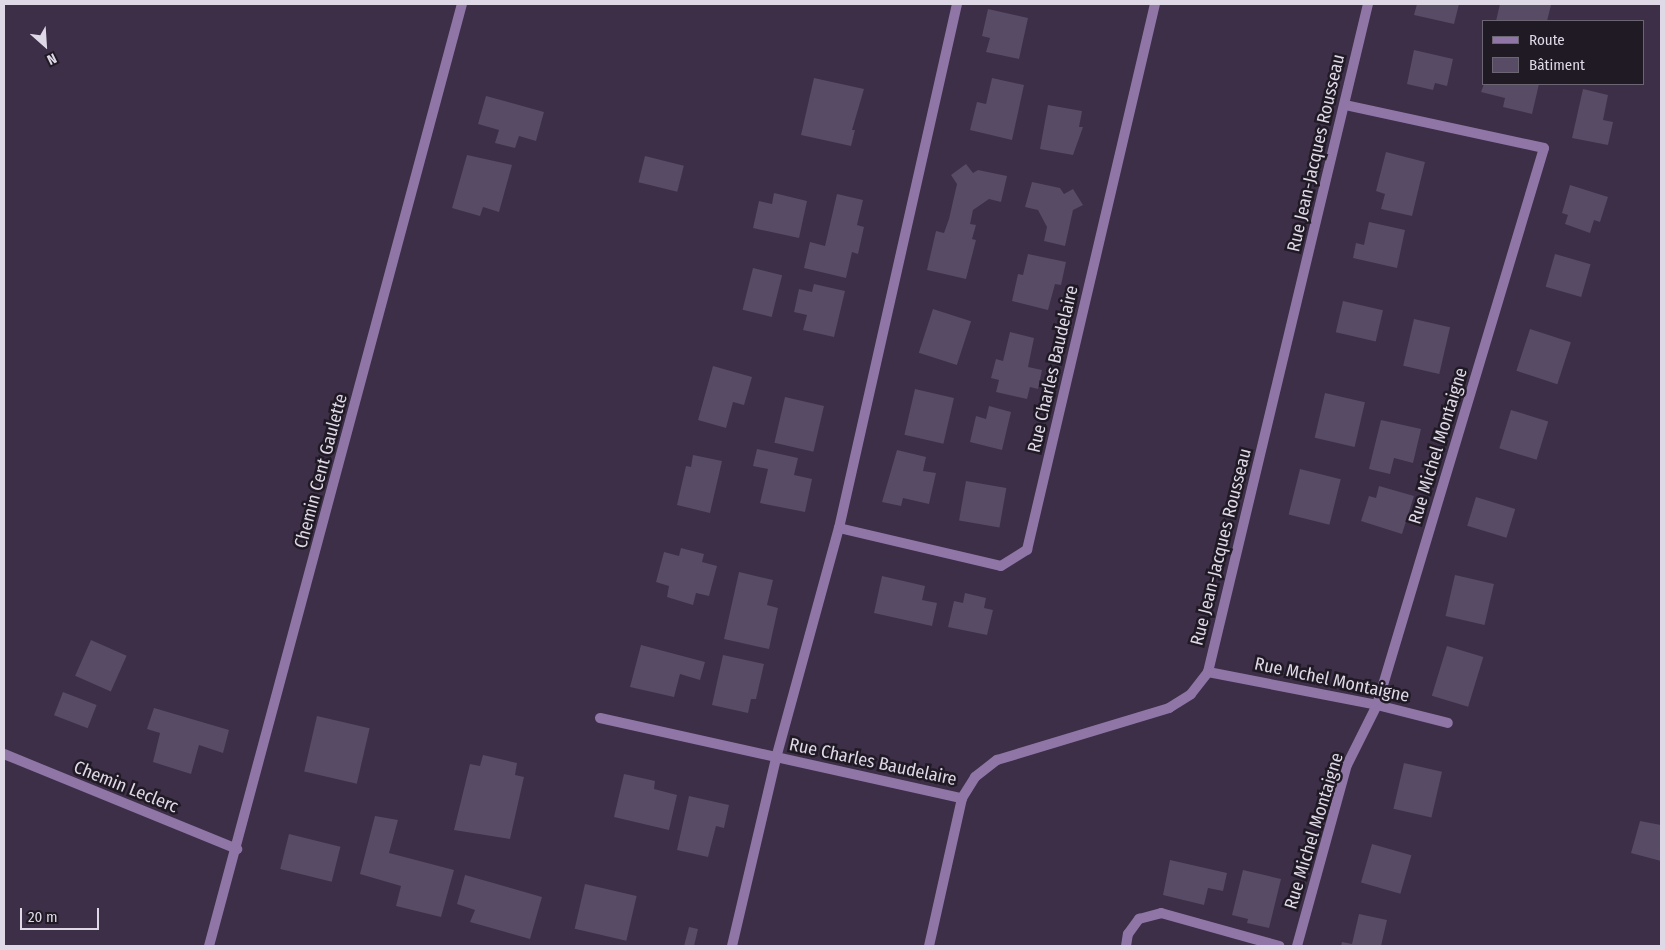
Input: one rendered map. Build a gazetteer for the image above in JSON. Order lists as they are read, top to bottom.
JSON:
{
  "streets": {
    "street": [
      "Rue Jean-Jacques Rousseau",
      "Rue Charles Baudelaire",
      "Rue Michel Montaigne",
      "Chemin Cent Gaulette",
      "Rue Mchel Montaigne",
      "Chemin Leclerc"
    ]
  },
  "crossings": [
    ["Rue Jean-Jacques Rousseau", "Rue Charles Baudelaire"],
    ["Rue Jean-Jacques Rousseau", "Rue Michel Montaigne"],
    ["Rue Jean-Jacques Rousseau", "Rue Mchel Montaigne"],
    ["Rue Michel Montaigne", "Rue Mchel Montaigne"],
    ["Chemin Cent Gaulette", "Chemin Leclerc"]
  ],
  "legend": ["Route", "Bâtiment"],
  "scale_bar": "20 m",
  "north": "bottom right"
}
